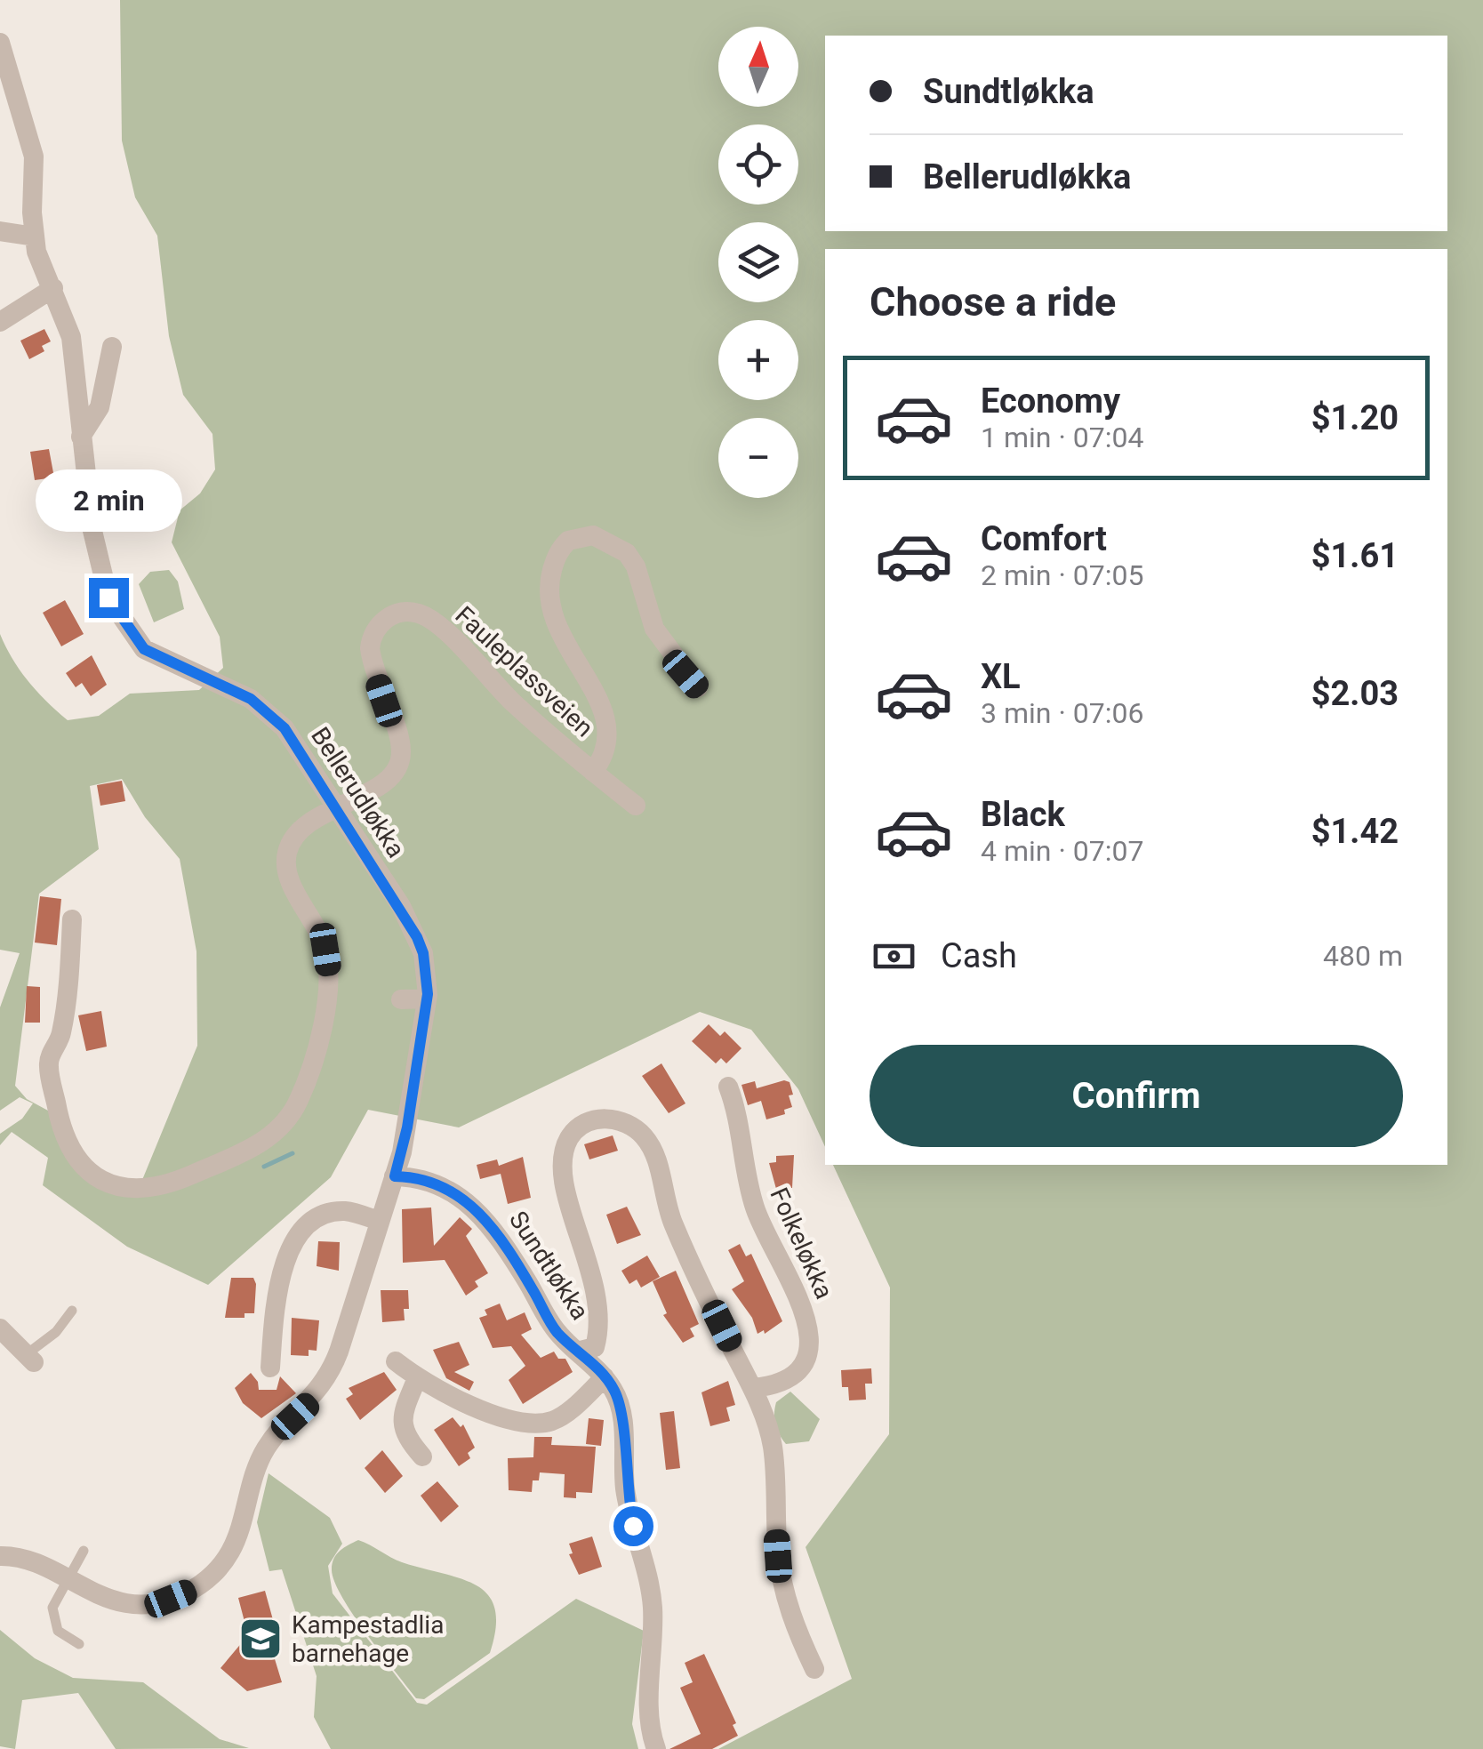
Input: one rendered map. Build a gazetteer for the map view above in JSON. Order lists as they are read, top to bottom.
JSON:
{
  "streets": {
    "street": [
      "Fauleplassveien",
      "Bellerudløkka",
      "Folkeløkka",
      "Sundtløkka"
    ]
  },
  "crossings": [
    ["Fauleplassveien", "Bellerudløkka"],
    ["Bellerudløkka", "Sundtløkka"]
  ],
  "places": {
    "school or university": ["Kampestadlia barnehage"]
  },
  "north": "top",
  "page": {
    "map_buttons": ["+", "−"],
    "banner": ["Sundtløkka", "Bellerudløkka"],
    "heading": "Choose a ride",
    "list": [
      {
        "name": "Economy",
        "note": "1 min · 07:04",
        "value": "$1.20"
      },
      {
        "name": "Comfort",
        "note": "2 min · 07:05",
        "value": "$1.61"
      },
      {
        "name": "XL",
        "note": "3 min · 07:06",
        "value": "$2.03"
      },
      {
        "name": "Black",
        "note": "4 min · 07:07",
        "value": "$1.42"
      }
    ],
    "bubble": "2 min",
    "pay": ["Cash", "480 m"],
    "buttons": "Confirm"
  }
}
